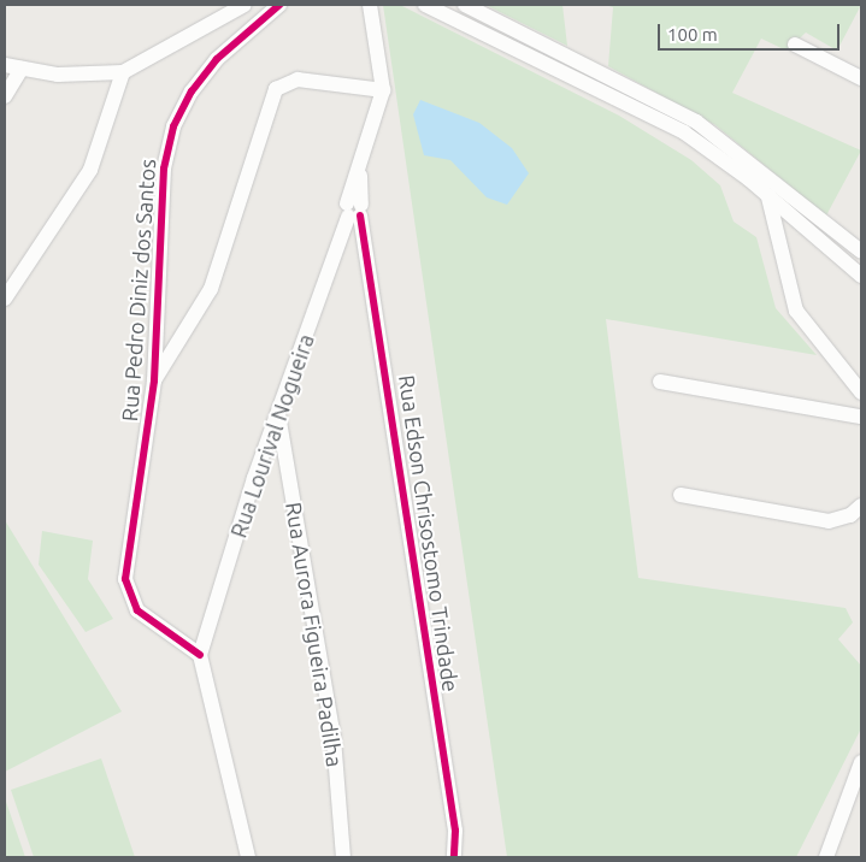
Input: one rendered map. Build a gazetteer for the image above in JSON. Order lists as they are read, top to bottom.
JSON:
{
  "streets": {
    "street": [
      "Rua Pedro Diniz dos Santos",
      "Rua Lourival Nogueira",
      "Rua Edson Chrisostomo Trindade",
      "Rua Aurora Figueira Padilha"
    ]
  },
  "crossings": [
    ["Rua Pedro Diniz dos Santos", "Rua Lourival Nogueira"],
    ["Rua Lourival Nogueira", "Rua Edson Chrisostomo Trindade"],
    ["Rua Lourival Nogueira", "Rua Aurora Figueira Padilha"]
  ],
  "scale_bar": "100 m"
}
